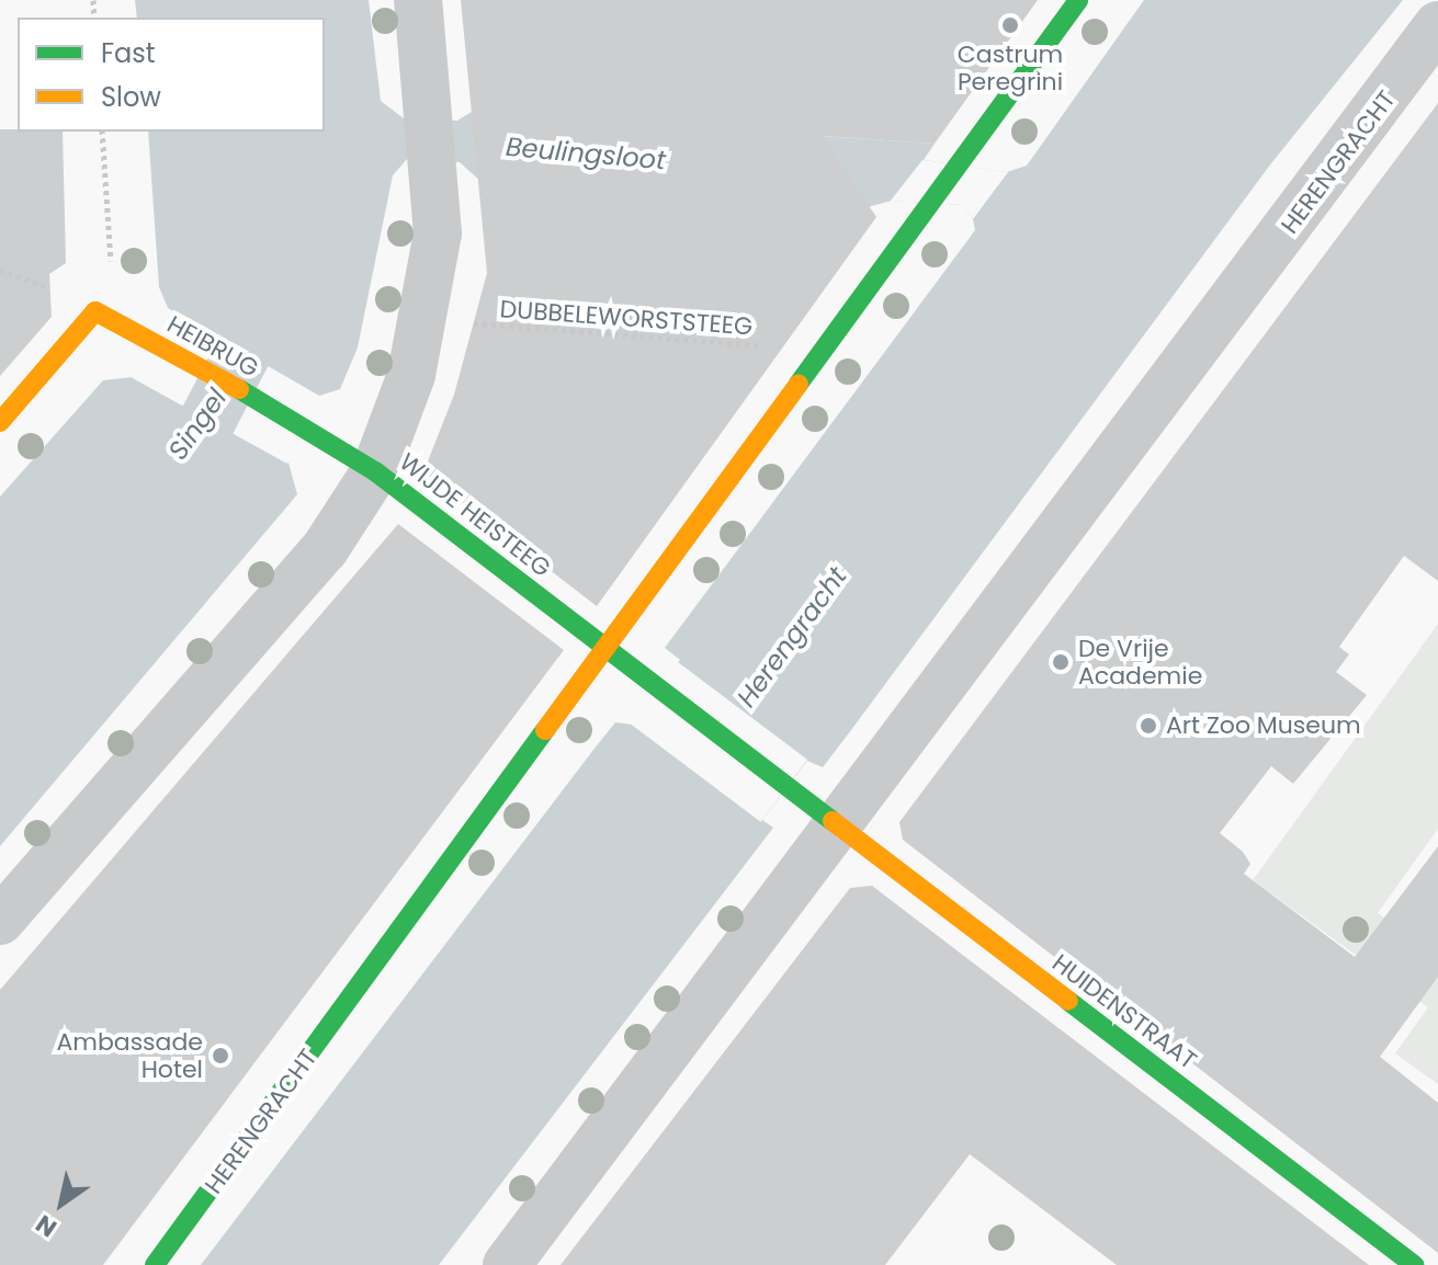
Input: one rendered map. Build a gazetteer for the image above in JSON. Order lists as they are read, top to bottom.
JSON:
{
  "streets": {
    "street": [
      "HERENGRACHT",
      "HEIBRUG",
      "WIJDE HEISTEEG",
      "HUIDENSTRAAT"
    ],
    "path": ["DUBBELEWORSTSTEEG"]
  },
  "crossings": [
    ["HERENGRACHT", "DUBBELEWORSTSTEEG"],
    ["HERENGRACHT", "WIJDE HEISTEEG"],
    ["HERENGRACHT", "HUIDENSTRAAT"],
    ["HEIBRUG", "WIJDE HEISTEEG"],
    ["WIJDE HEISTEEG", "HUIDENSTRAAT"]
  ],
  "water": ["Beulingsloot", "Singel", "Herengracht"],
  "places": [
    "Castrum Peregrini",
    "De Vrije Academie",
    "Art Zoo Museum",
    "Ambassade Hotel"
  ],
  "legend": ["Fast", "Slow"],
  "north": "bottom left"
}
